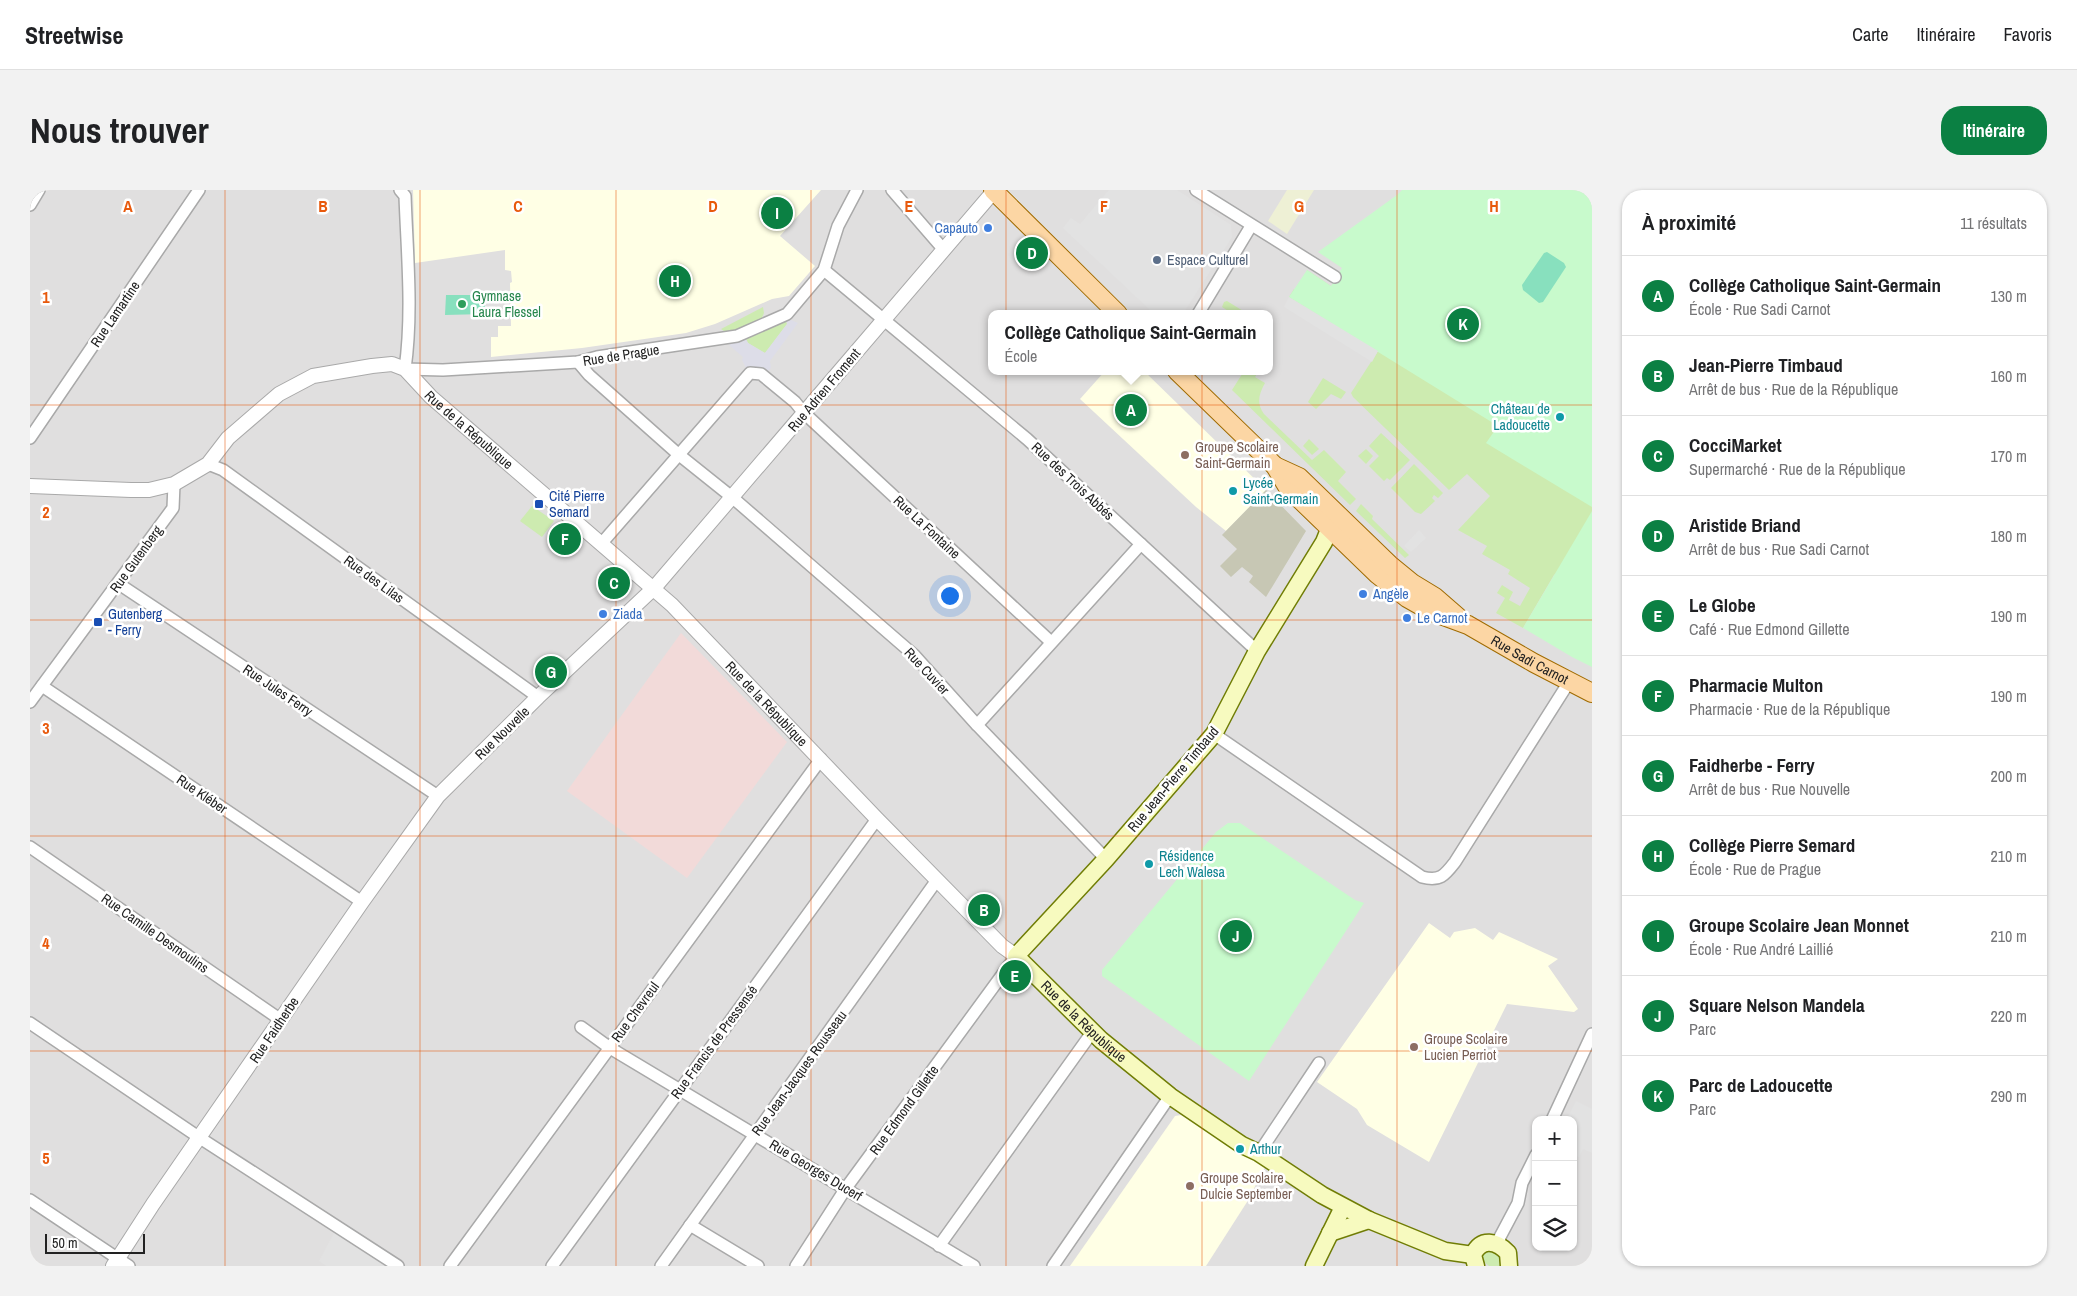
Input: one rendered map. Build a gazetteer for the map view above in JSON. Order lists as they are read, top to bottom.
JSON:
{
  "streets": {
    "main road": ["Rue de la République", "Rue Sadi Carnot", "Rue Jean-Pierre Timbaud"],
    "street": [
      "Rue Lamartine",
      "Rue de Prague",
      "Rue Adrien Froment",
      "Rue des Trois Abbés",
      "Rue La Fontaine",
      "Rue Gutenberg",
      "Rue des Lilas",
      "Rue Cuvier",
      "Rue Jules Ferry",
      "Rue Nouvelle",
      "Rue Kléber",
      "Rue Camille Desmoulins",
      "Rue Chevreul",
      "Rue Faidherbe",
      "Rue Francis de Pressensé",
      "Rue Jean-Jacques Rousseau",
      "Rue Edmond Gillette",
      "Rue Georges Ducerf"
    ]
  },
  "crossings": [
    ["Rue de Prague", "Rue de la République"],
    ["Rue de Prague", "Rue des Trois Abbés"],
    ["Rue de Prague", "Rue Cuvier"],
    ["Rue Adrien Froment", "Rue de la République"],
    ["Rue Adrien Froment", "Rue des Trois Abbés"],
    ["Rue Adrien Froment", "Rue La Fontaine"],
    ["Rue Adrien Froment", "Rue Cuvier"],
    ["Rue Adrien Froment", "Rue Nouvelle"],
    ["Rue de la République", "Rue Nouvelle"],
    ["Rue de la République", "Rue Jean-Pierre Timbaud"],
    ["Rue de la République", "Rue Chevreul"],
    ["Rue de la République", "Rue Francis de Pressensé"],
    ["Rue de la République", "Rue Jean-Jacques Rousseau"],
    ["Rue de la République", "Rue Edmond Gillette"],
    ["Rue des Trois Abbés", "Rue Jean-Pierre Timbaud"],
    ["Rue La Fontaine", "Rue Cuvier"],
    ["Rue Gutenberg", "Rue Jules Ferry"],
    ["Rue Gutenberg", "Rue Kléber"],
    ["Rue des Lilas", "Rue Nouvelle"],
    ["Rue Sadi Carnot", "Rue Jean-Pierre Timbaud"],
    ["Rue Cuvier", "Rue Jean-Pierre Timbaud"],
    ["Rue Jules Ferry", "Rue Nouvelle"],
    ["Rue Jules Ferry", "Rue Faidherbe"],
    ["Rue Nouvelle", "Rue Faidherbe"],
    ["Rue Jean-Pierre Timbaud", "Rue Edmond Gillette"],
    ["Rue Kléber", "Rue Faidherbe"],
    ["Rue Camille Desmoulins", "Rue Faidherbe"],
    ["Rue Chevreul", "Rue Georges Ducerf"],
    ["Rue Francis de Pressensé", "Rue Georges Ducerf"],
    ["Rue Jean-Jacques Rousseau", "Rue Georges Ducerf"],
    ["Rue Edmond Gillette", "Rue Georges Ducerf"]
  ],
  "places": {
    "other": [
      "Capauto",
      "Espace Culturel",
      "Gymnase Laura Flessel",
      "Château de Ladoucette",
      "Groupe Scolaire Saint-Germain",
      "Lycée Saint-Germain",
      "Angèle",
      "Ziada",
      "Le Carnot",
      "Résidence Lech Walesa",
      "Groupe Scolaire Lucien Perriot",
      "Arthur",
      "Groupe Scolaire Dulcie September"
    ],
    "transit": ["Cité Pierre Semard", "Gutenberg - Ferry"]
  },
  "scale_bar": "50 m",
  "page": {
    "header": "Streetwise",
    "nav": ["Carte", "Itinéraire", "Favoris"],
    "buttons": "Itinéraire",
    "title": "Nous trouver",
    "heading": ["À proximité", "11 résultats"],
    "pins": [
      "I",
      "D",
      "H",
      "K",
      "A",
      "F",
      "C",
      "G",
      "B",
      "J",
      "E"
    ],
    "list": [
      {
        "mark": "A",
        "name": "Collège Catholique Saint-Germain",
        "note": "École · Rue Sadi Carnot",
        "value": "130 m"
      },
      {
        "mark": "B",
        "name": "Jean-Pierre Timbaud",
        "note": "Arrêt de bus · Rue de la République",
        "value": "160 m"
      },
      {
        "mark": "C",
        "name": "CocciMarket",
        "note": "Supermarché · Rue de la République",
        "value": "170 m"
      },
      {
        "mark": "D",
        "name": "Aristide Briand",
        "note": "Arrêt de bus · Rue Sadi Carnot",
        "value": "180 m"
      },
      {
        "mark": "E",
        "name": "Le Globe",
        "note": "Café · Rue Edmond Gillette",
        "value": "190 m"
      },
      {
        "mark": "F",
        "name": "Pharmacie Multon",
        "note": "Pharmacie · Rue de la République",
        "value": "190 m"
      },
      {
        "mark": "G",
        "name": "Faidherbe - Ferry",
        "note": "Arrêt de bus · Rue Nouvelle",
        "value": "200 m"
      },
      {
        "mark": "H",
        "name": "Collège Pierre Semard",
        "note": "École · Rue de Prague",
        "value": "210 m"
      },
      {
        "mark": "I",
        "name": "Groupe Scolaire Jean Monnet",
        "note": "École · Rue André Laillié",
        "value": "210 m"
      },
      {
        "mark": "J",
        "name": "Square Nelson Mandela",
        "note": "Parc",
        "value": "220 m"
      },
      {
        "mark": "K",
        "name": "Parc de Ladoucette",
        "note": "Parc",
        "value": "290 m"
      }
    ],
    "popup": ["Collège Catholique Saint-Germain", "École"],
    "map_buttons": ["+", "−"],
    "scale": "50 m"
  },
  "grid": {
    "columns": [
      "A",
      "B",
      "C",
      "D",
      "E",
      "F",
      "G",
      "H"
    ],
    "rows": [
      "1",
      "2",
      "3",
      "4",
      "5"
    ]
  }
}
